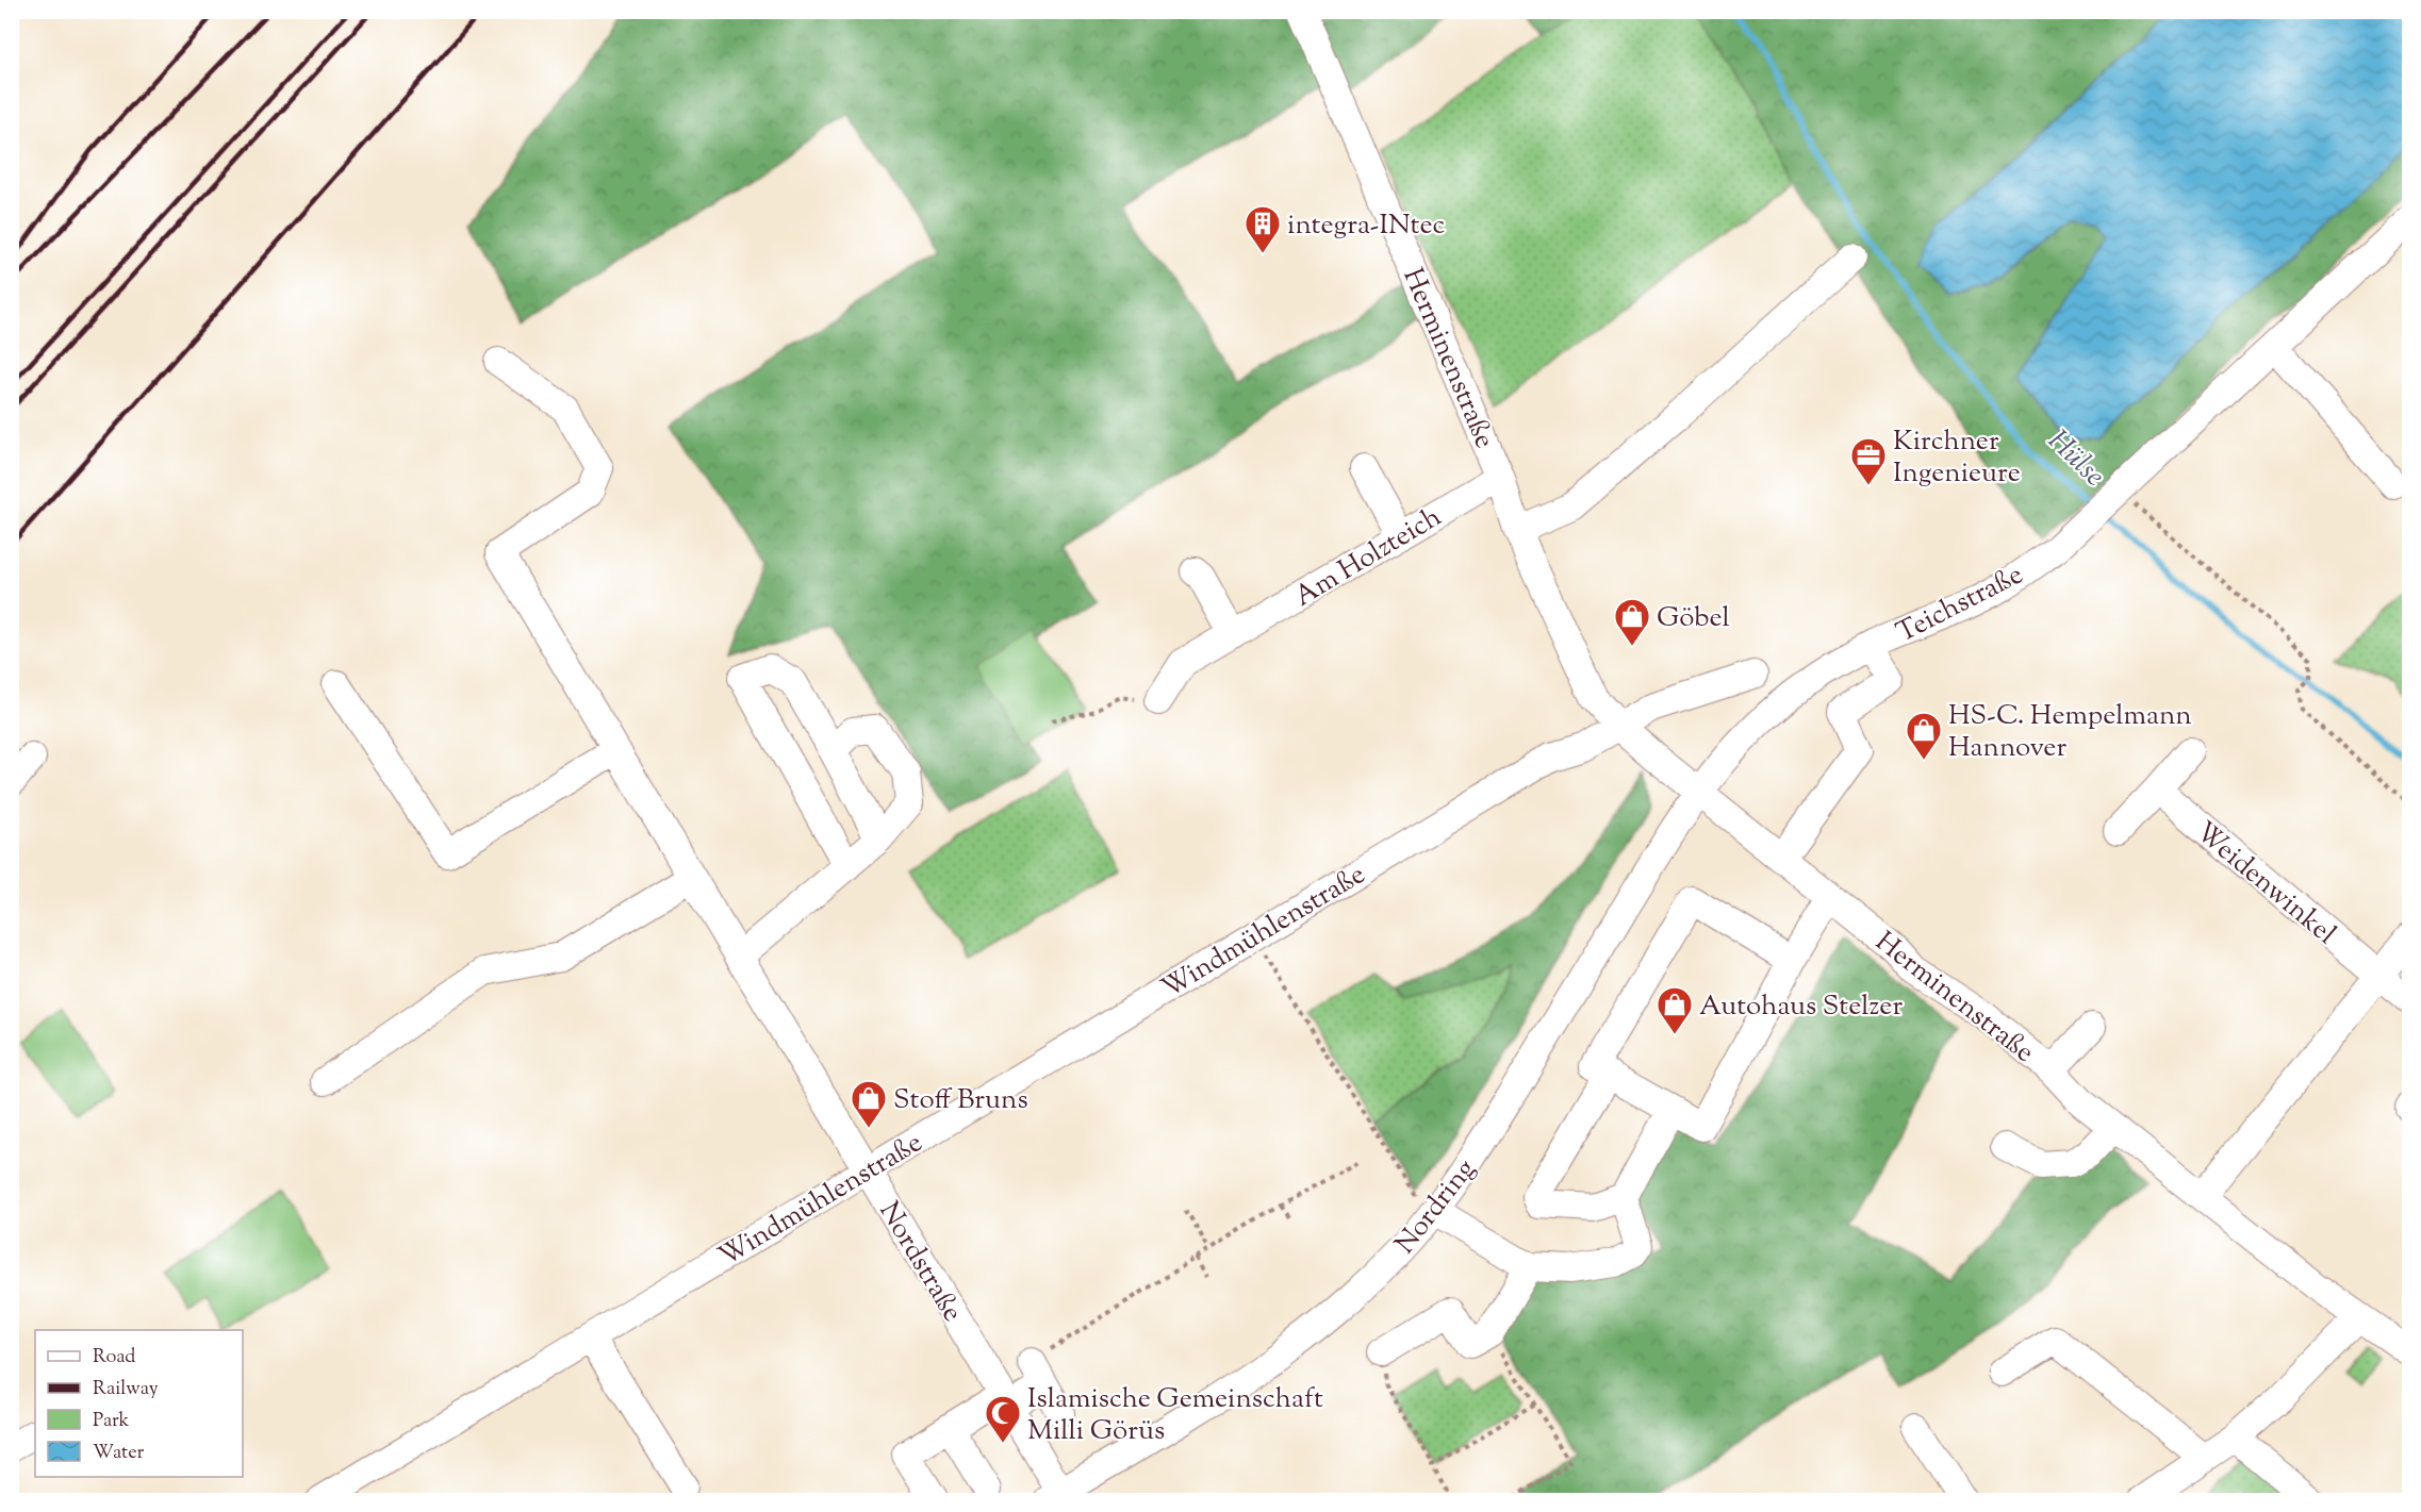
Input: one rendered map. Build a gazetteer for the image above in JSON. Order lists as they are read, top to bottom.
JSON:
{
  "streets": {
    "street": [
      "Herminenstraße",
      "Am Holzteich",
      "Teichstraße",
      "Weidenwinkel",
      "Windmühlenstraße",
      "Nordring",
      "Nordstraße"
    ]
  },
  "crossings": [
    ["Herminenstraße", "Am Holzteich"],
    ["Herminenstraße", "Teichstraße"],
    ["Herminenstraße", "Windmühlenstraße"],
    ["Herminenstraße", "Nordring"],
    ["Teichstraße", "Nordring"],
    ["Windmühlenstraße", "Nordstraße"],
    ["Nordring", "Nordstraße"]
  ],
  "water": ["Hülse"],
  "places": {
    "building": ["integra-INtec"],
    "office": ["Kirchner Ingenieure"],
    "shop": [
      "Göbel",
      "HS-C. Hempelmann Hannover",
      "Autohaus Stelzer",
      "Stoff Bruns"
    ],
    "mosque": ["Islamische Gemeinschaft Milli Görüs"]
  },
  "legend": [
    "Road",
    "Railway",
    "Park",
    "Water"
  ]
}
